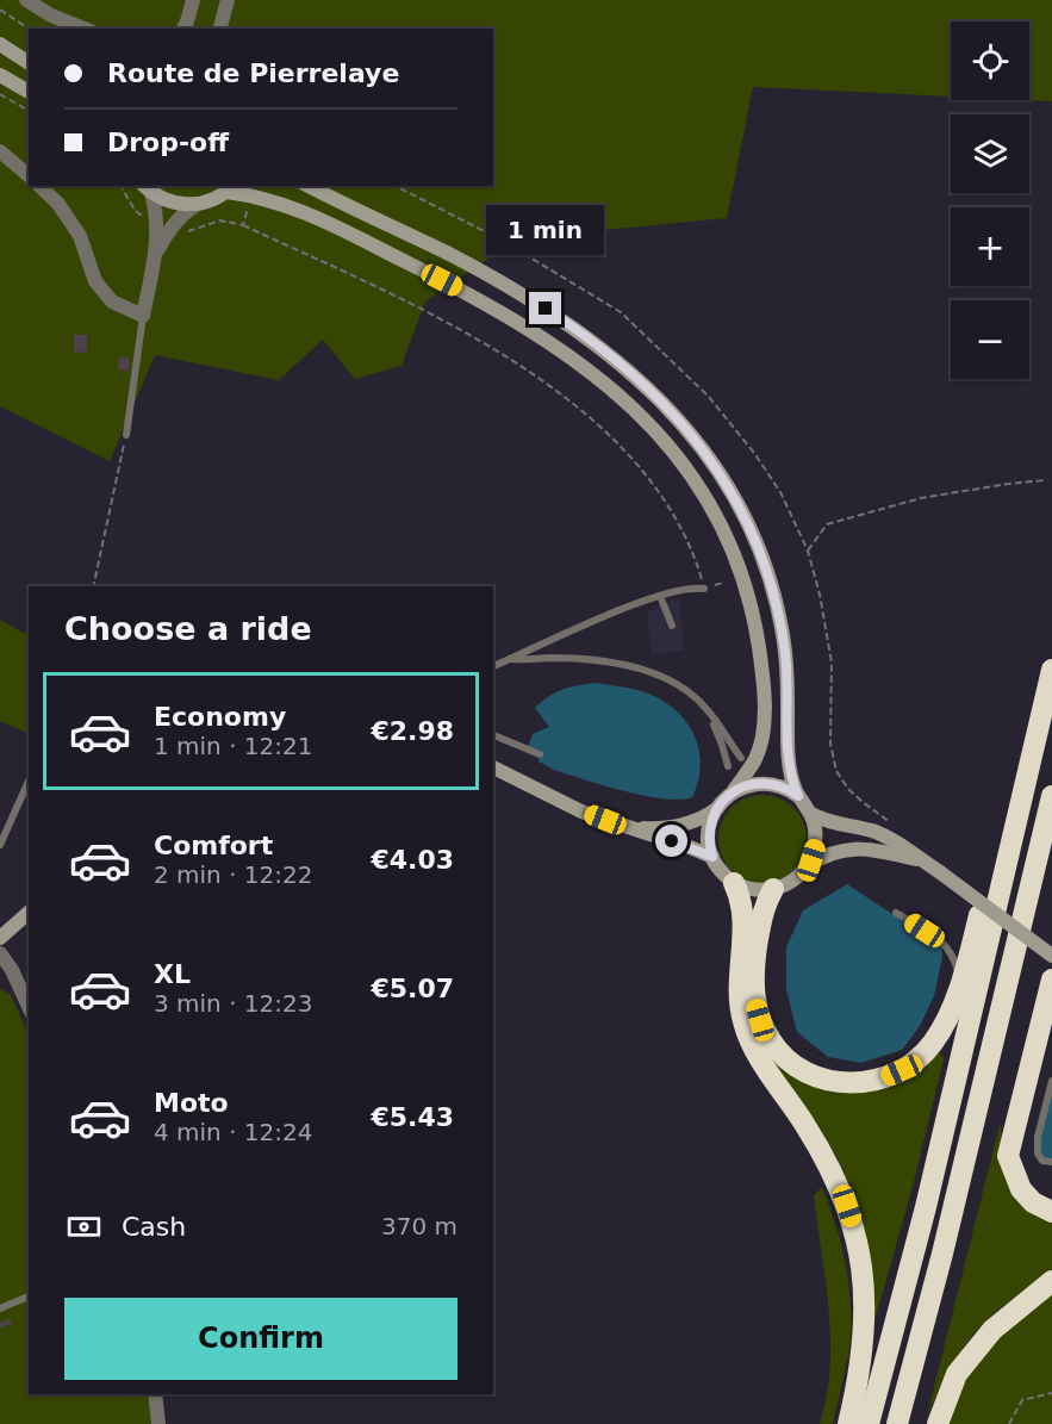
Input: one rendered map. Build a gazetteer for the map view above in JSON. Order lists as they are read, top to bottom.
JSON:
{
  "page": {
    "map_buttons": ["+", "−"],
    "banner": ["Route de Pierrelaye", "Drop-off"],
    "bubble": "1 min",
    "heading": "Choose a ride",
    "list": [
      {
        "name": "Economy",
        "note": "1 min · 12:21",
        "value": "€2.98"
      },
      {
        "name": "Comfort",
        "note": "2 min · 12:22",
        "value": "€4.03"
      },
      {
        "name": "XL",
        "note": "3 min · 12:23",
        "value": "€5.07"
      },
      {
        "name": "Moto",
        "note": "4 min · 12:24",
        "value": "€5.43"
      }
    ],
    "pay": ["Cash", "370 m"],
    "buttons": "Confirm"
  }
}
